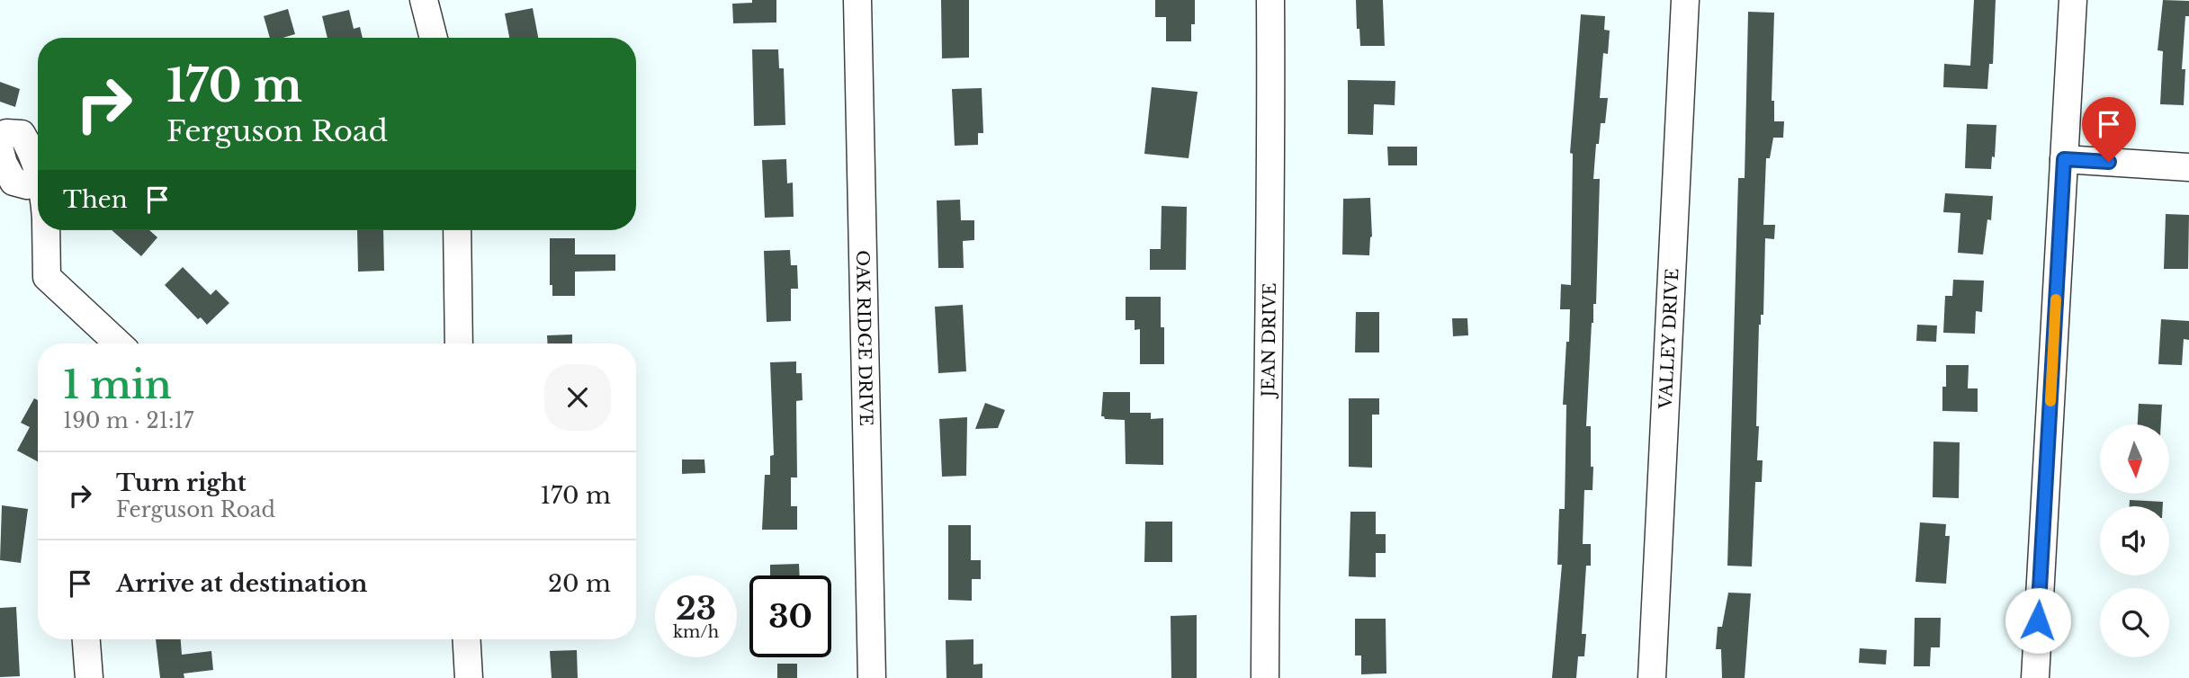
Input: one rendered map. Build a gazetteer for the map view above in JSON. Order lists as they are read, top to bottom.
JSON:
{
  "streets": {
    "street": ["OAK RIDGE DRIVE", "JEAN DRIVE", "VALLEY DRIVE"]
  },
  "north": "bottom",
  "page": {
    "turn": ["170 m", "Ferguson Road"],
    "then": "Then",
    "heading": ["1 min", "190 m · 21:17"],
    "list": [
      {
        "name": "Turn right",
        "note": "Ferguson Road",
        "value": "170 m"
      },
      {
        "name": "Arrive at destination",
        "value": "20 m"
      }
    ],
    "speed": "23 km/h",
    "limit": "30"
  }
}
